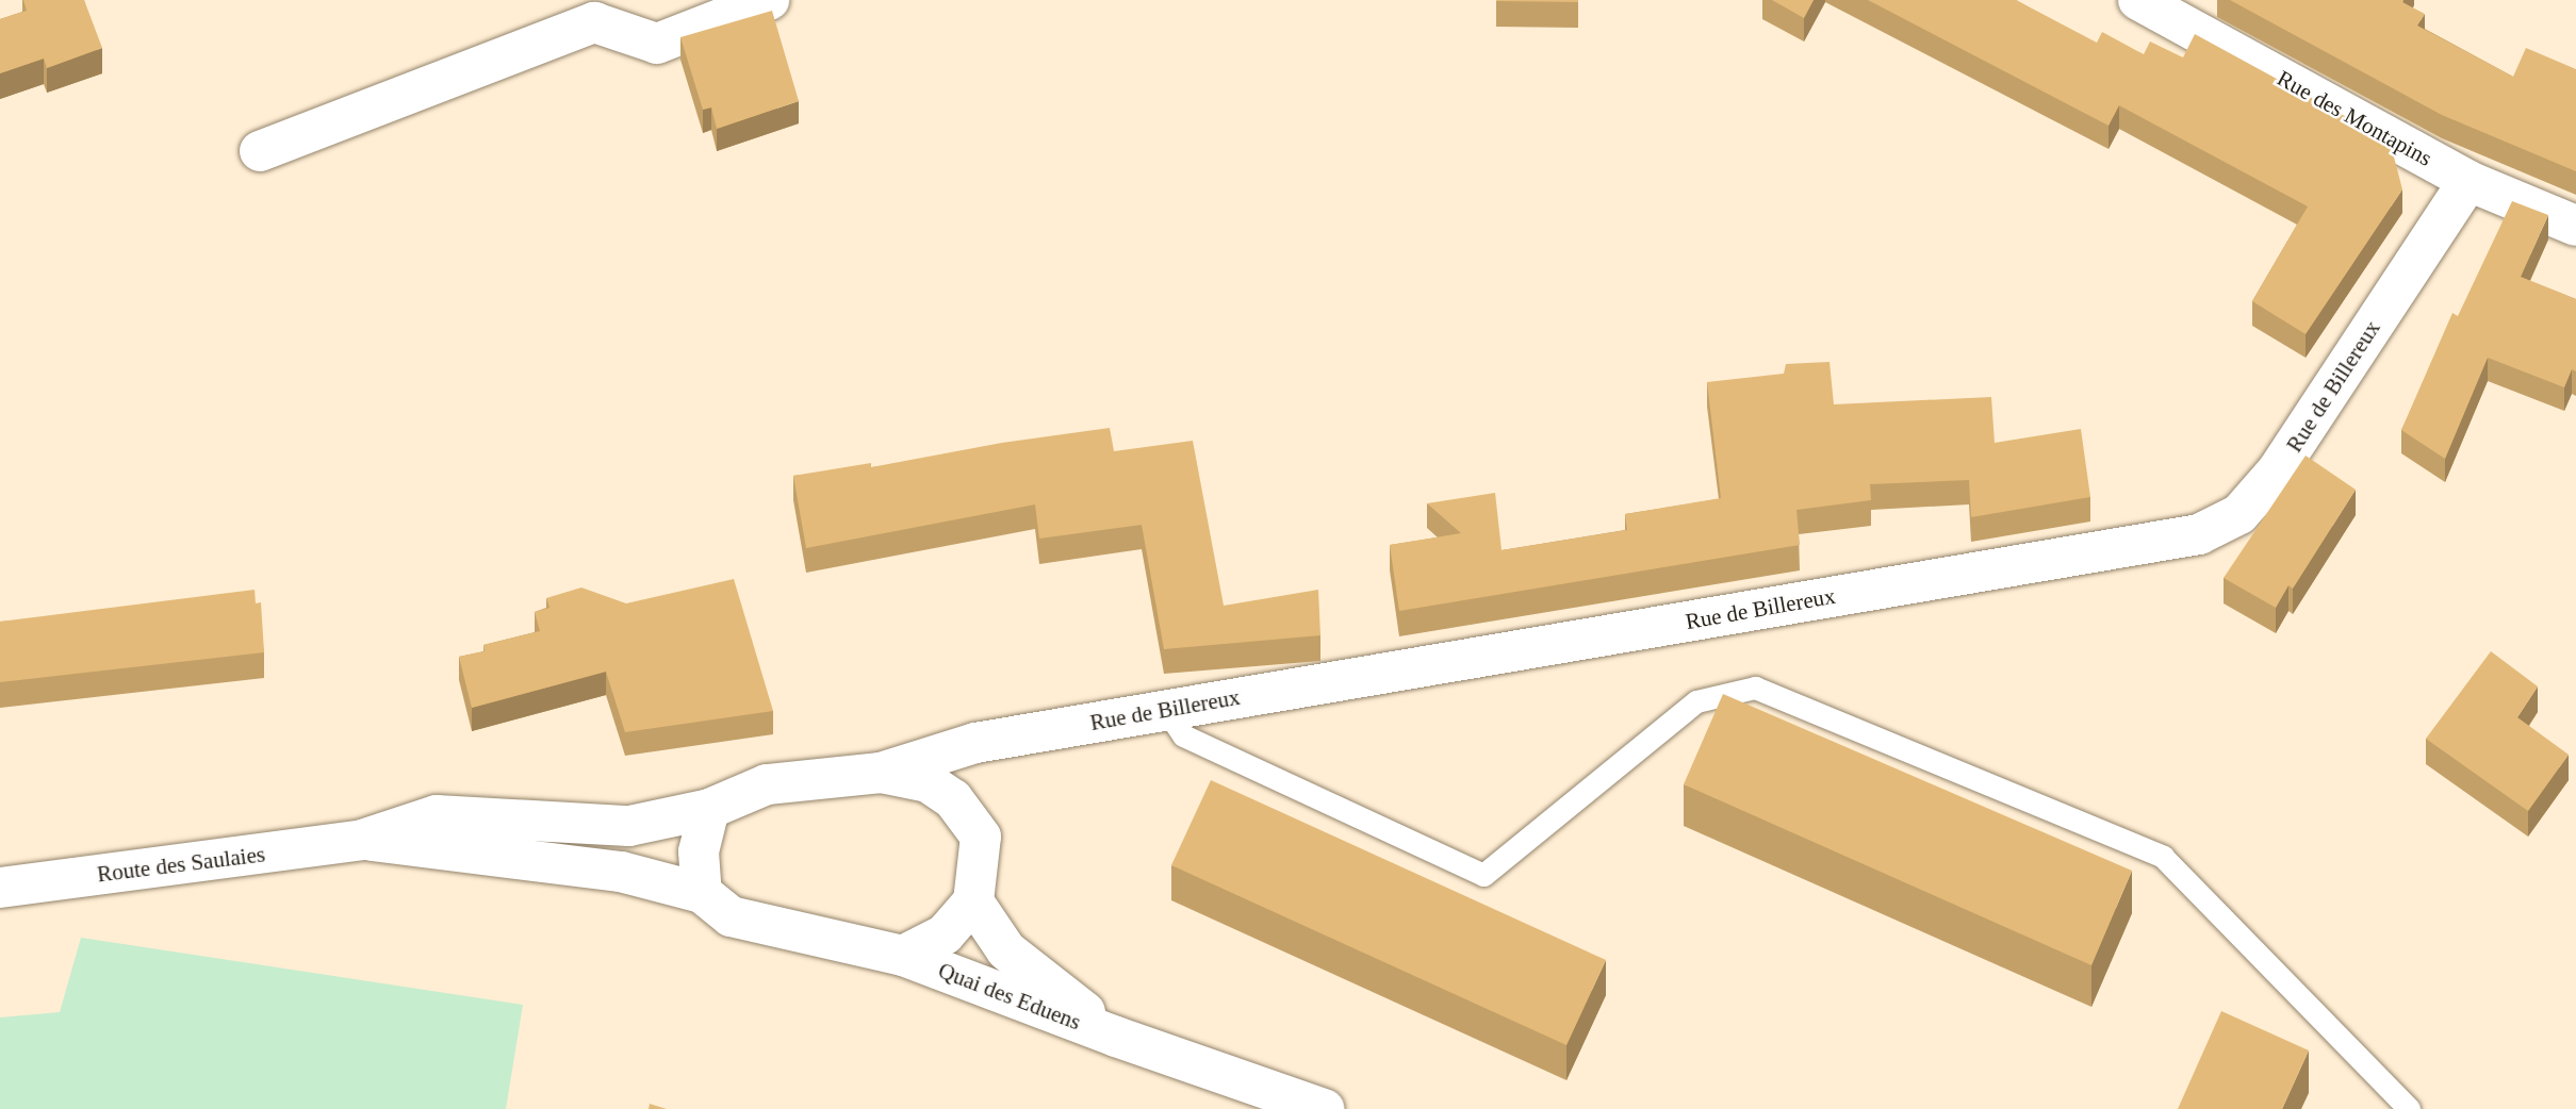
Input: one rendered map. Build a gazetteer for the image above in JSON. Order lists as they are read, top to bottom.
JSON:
{
  "streets": {
    "street": [
      "Rue des Montapins",
      "Rue de Billereux",
      "Route des Saulaies",
      "Quai des Eduens"
    ]
  },
  "crossings": [
    ["Rue des Montapins", "Rue de Billereux"],
    ["Rue de Billereux", "Route des Saulaies"],
    ["Rue de Billereux", "Quai des Eduens"],
    ["Route des Saulaies", "Quai des Eduens"]
  ]
}
